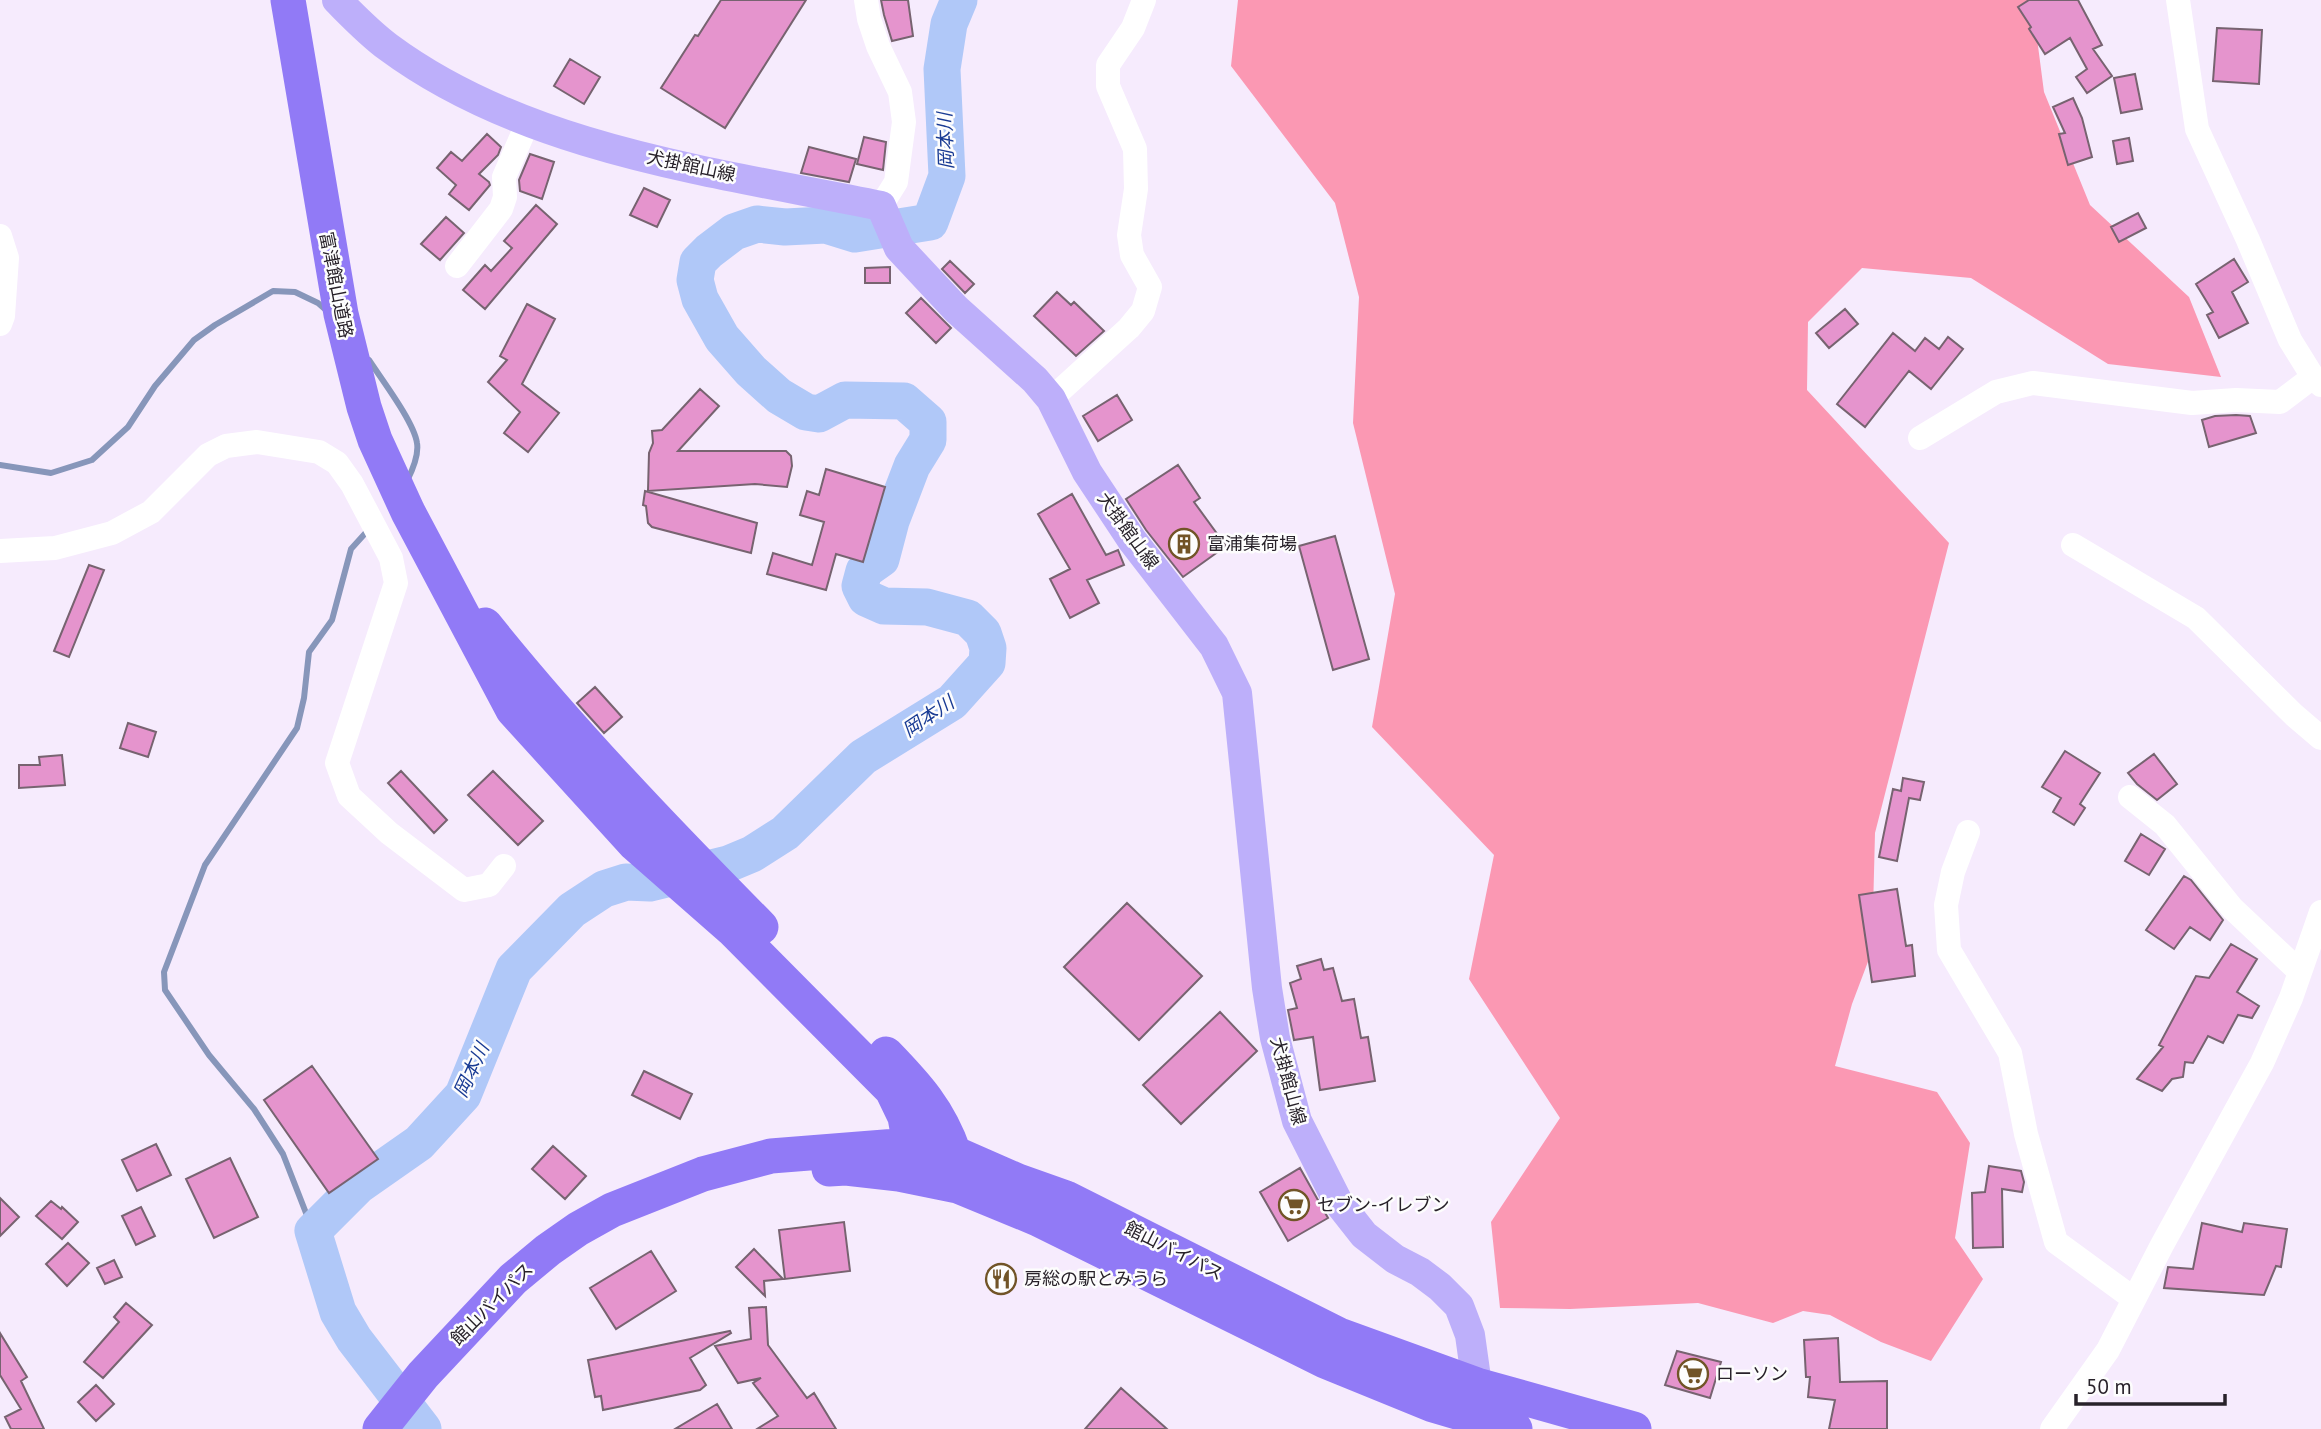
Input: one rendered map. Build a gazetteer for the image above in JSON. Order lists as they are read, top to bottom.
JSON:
{
  "streets": {
    "highway": ["富津館山道路", "館山バイパス"],
    "main road": ["犬掛館山線"]
  },
  "crossings": [
    ["犬掛館山線", "館山バイパス"]
  ],
  "water": ["岡本川"],
  "places": {
    "building": ["富浦集荷場"],
    "supermarket": ["セブン-イレブン", "ローソン"],
    "restaurant": ["房総の駅とみうら"]
  },
  "scale_bar": "50 m"
}
